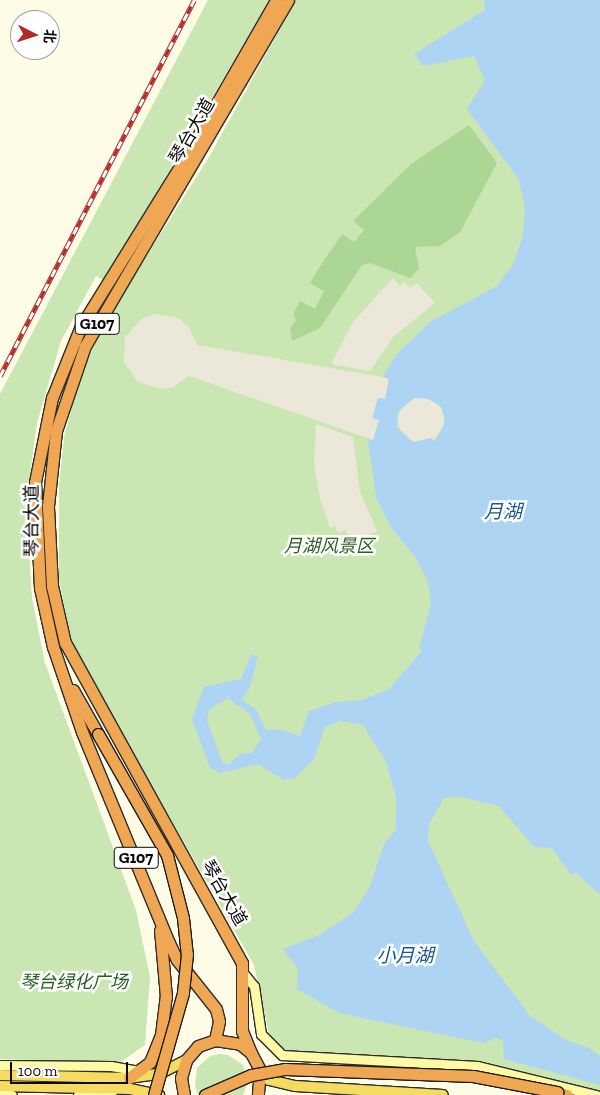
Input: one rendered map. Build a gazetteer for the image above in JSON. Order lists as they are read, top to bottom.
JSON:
{
  "streets": {
    "highway": ["琴台大道", "G107"]
  },
  "crossings": [
    ["琴台大道", "G107"]
  ],
  "water": ["月湖", "小月湖"],
  "parks": ["月湖风景区", "琴台绿化广场"],
  "scale_bar": "100 m",
  "north": "right"
}
